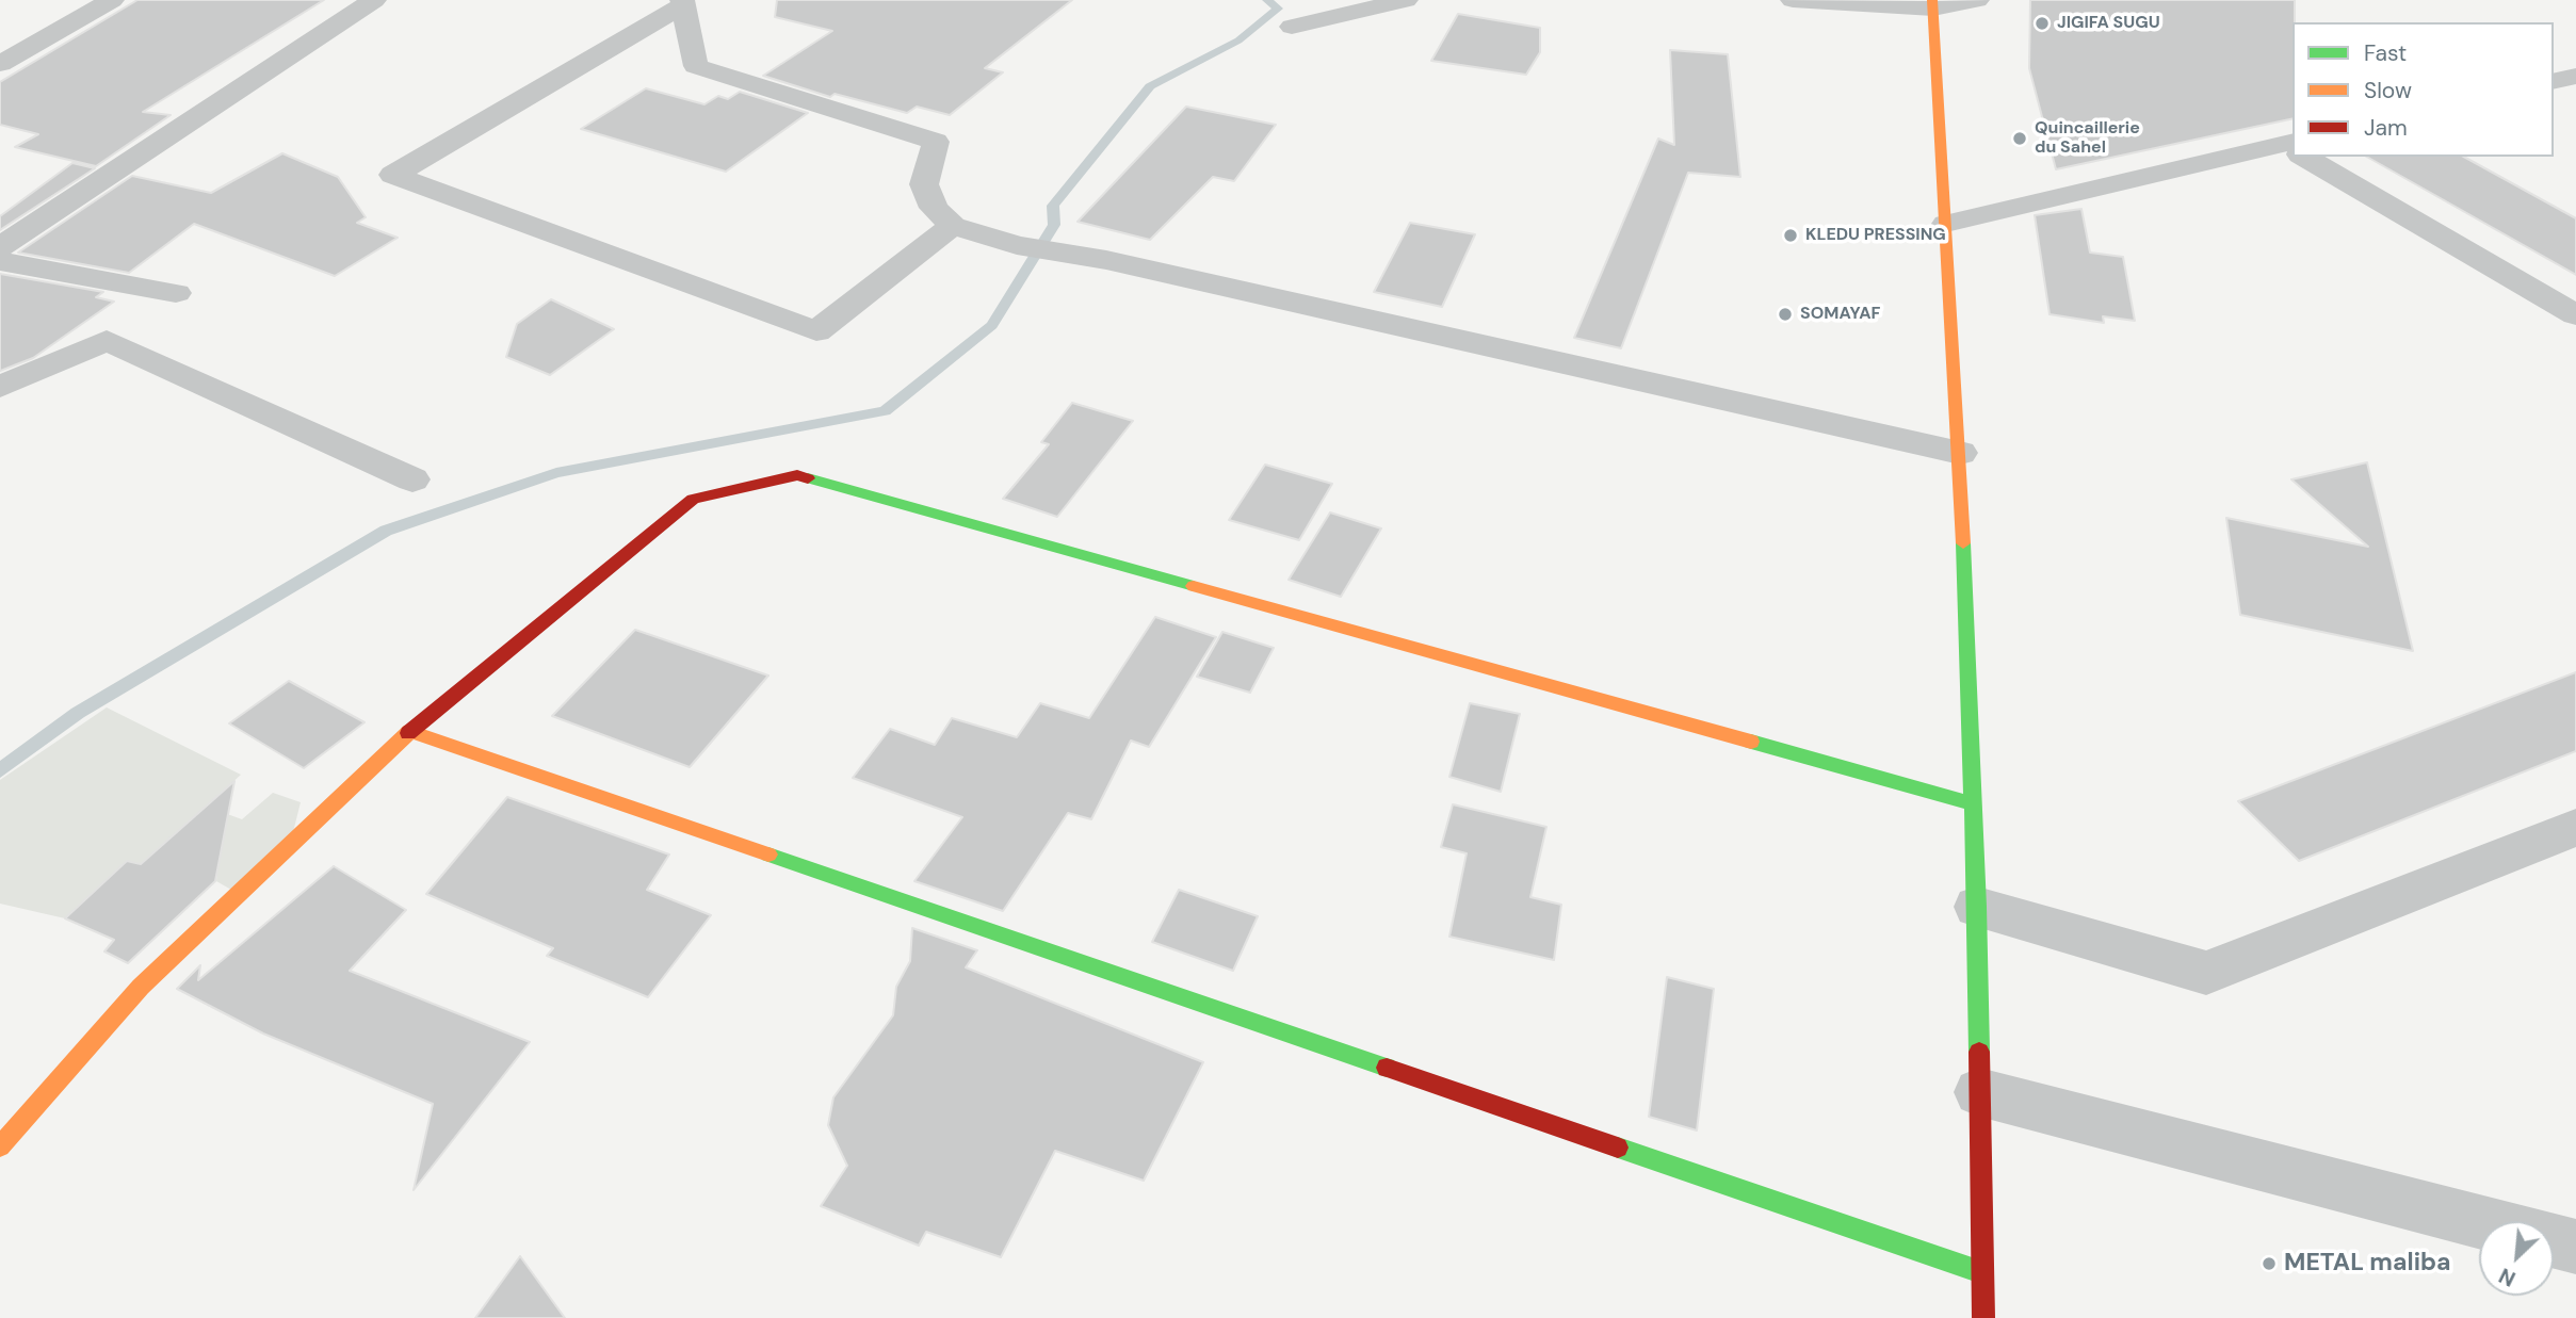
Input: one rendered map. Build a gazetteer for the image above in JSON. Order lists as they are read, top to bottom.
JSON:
{
  "places": [
    "JIGIFA SUGU",
    "Quincaillerie du Sahel",
    "KLEDU PRESSING",
    "SOMAYAF",
    "METAL maliba"
  ],
  "legend": ["Fast", "Slow", "Jam"],
  "north": "bottom left"
}
